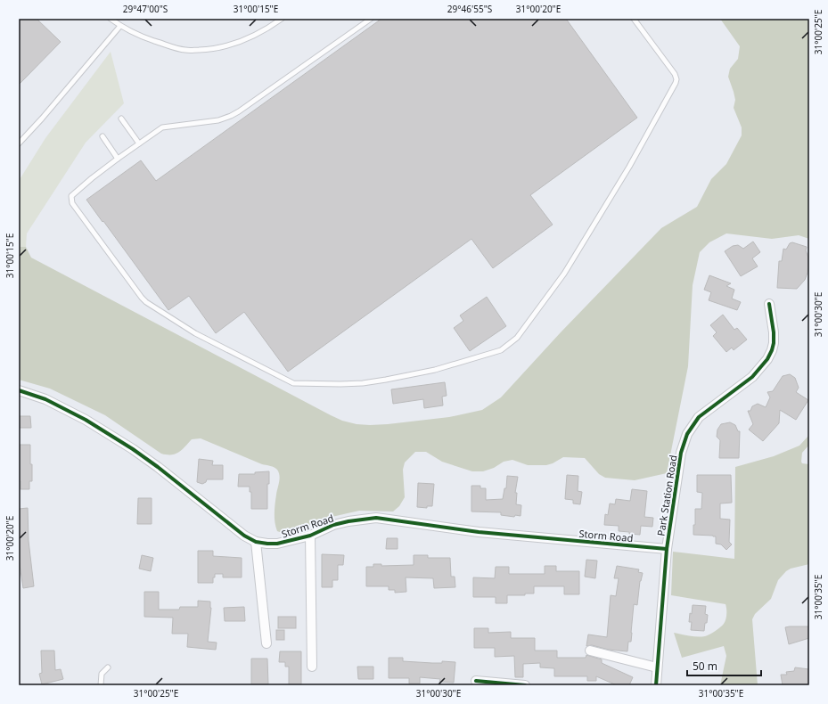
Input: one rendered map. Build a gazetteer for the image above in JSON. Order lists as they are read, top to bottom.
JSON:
{
  "streets": {
    "street": ["Park Station Road", "Storm Road"]
  },
  "crossings": [
    ["Park Station Road", "Storm Road"]
  ],
  "scale_bar": "50 m",
  "coordinates": [
    "29°47'00\"S",
    "31°00'15\"E",
    "29°46'55\"S",
    "31°00'20\"E",
    "31°00'25\"E",
    "31°00'30\"E",
    "31°00'35\"E"
  ]
}
